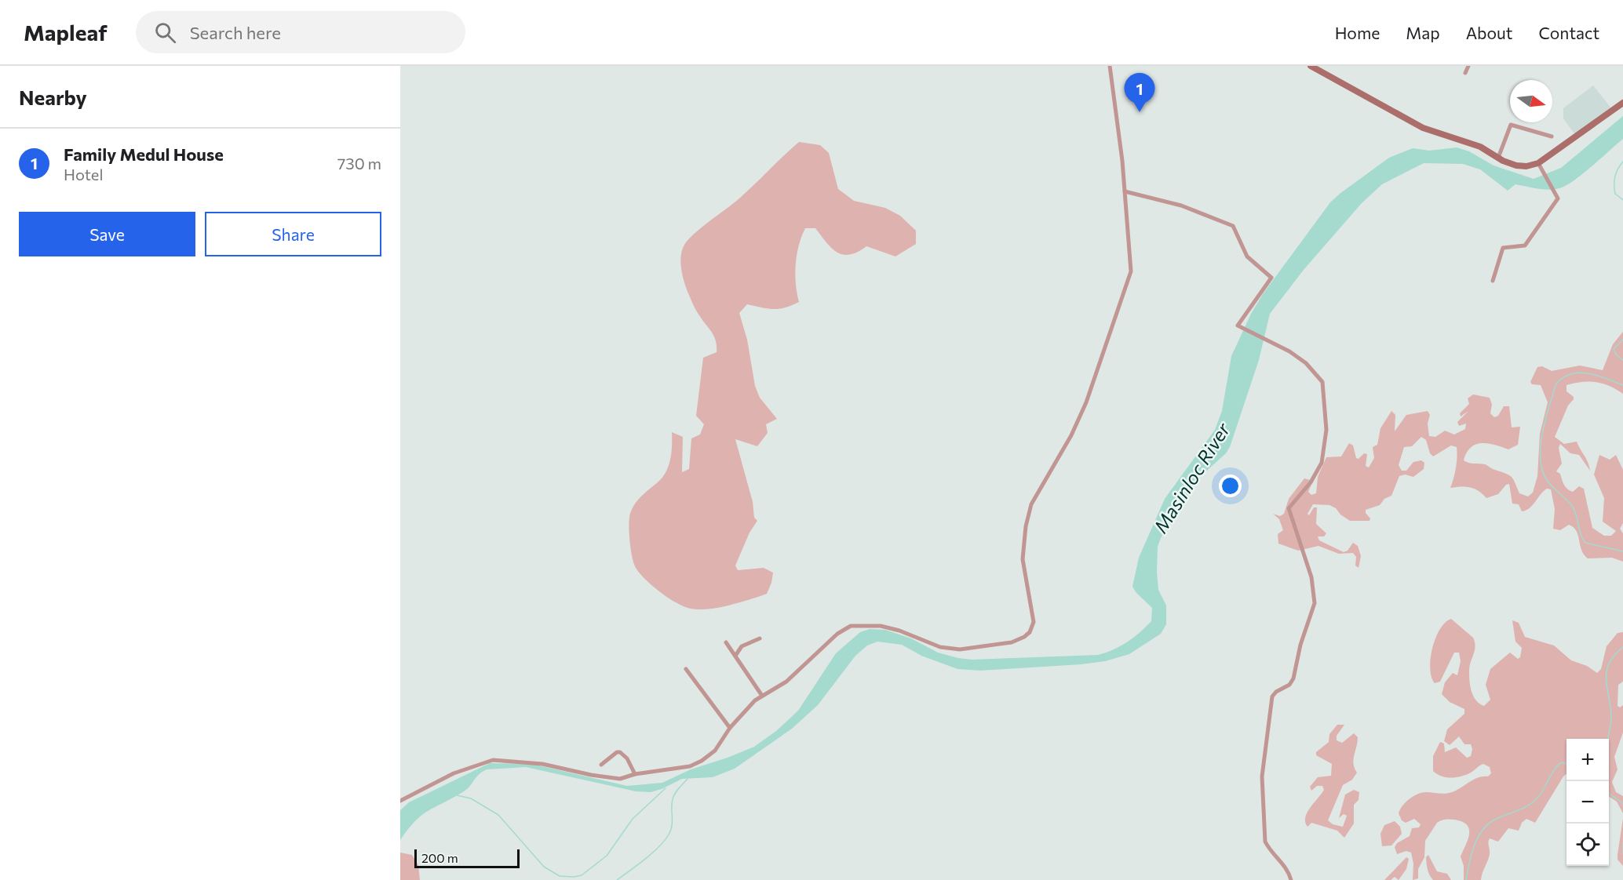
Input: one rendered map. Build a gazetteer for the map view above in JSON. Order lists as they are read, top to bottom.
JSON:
{
  "water": ["Masinloc River"],
  "scale_bar": "200 m",
  "north": "right",
  "page": {
    "header": "Mapleaf",
    "search": "Search here",
    "nav": [
      "Home",
      "Map",
      "About",
      "Contact"
    ],
    "heading": "Nearby",
    "pins": "1",
    "list": [
      {
        "mark": "1",
        "name": "Family Medul House",
        "note": "Hotel",
        "value": "730 m"
      }
    ],
    "buttons": ["Save", "Share"],
    "map_buttons": ["+", "−"],
    "scale": "200 m"
  }
}
